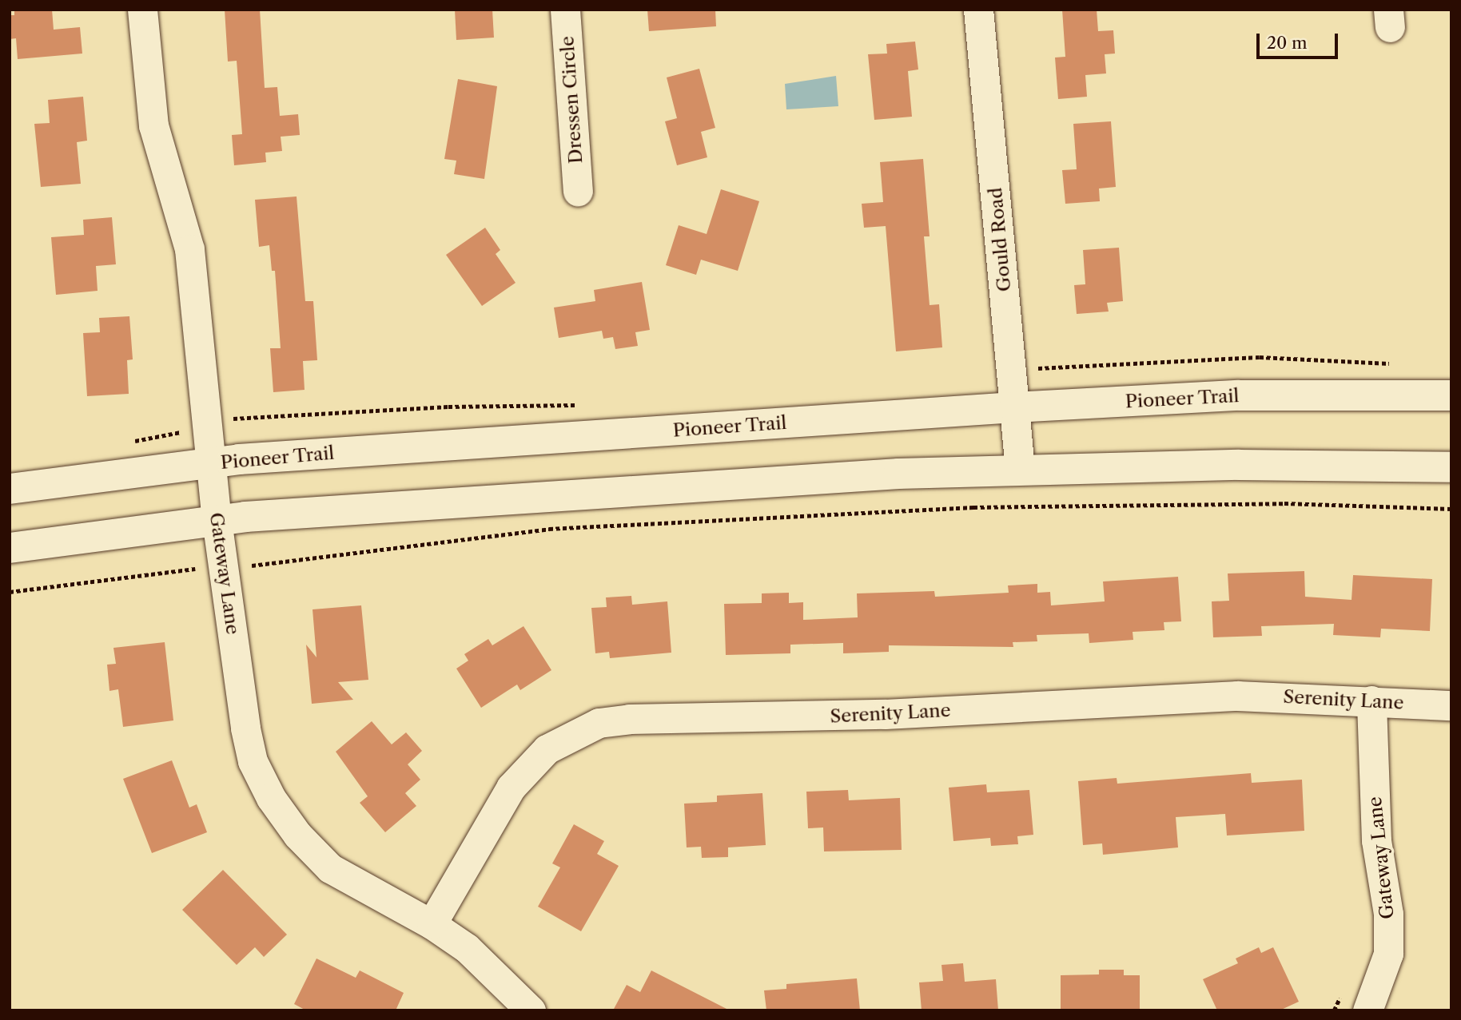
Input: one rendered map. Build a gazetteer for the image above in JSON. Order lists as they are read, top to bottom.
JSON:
{
  "streets": {
    "main road": ["Pioneer Trail"],
    "street": [
      "Dressen Circle",
      "Gould Road",
      "Gateway Lane",
      "Serenity Lane"
    ]
  },
  "crossings": [
    ["Gould Road", "Pioneer Trail"],
    ["Pioneer Trail", "Gateway Lane"],
    ["Gateway Lane", "Serenity Lane"]
  ],
  "scale_bar": "20 m"
}
